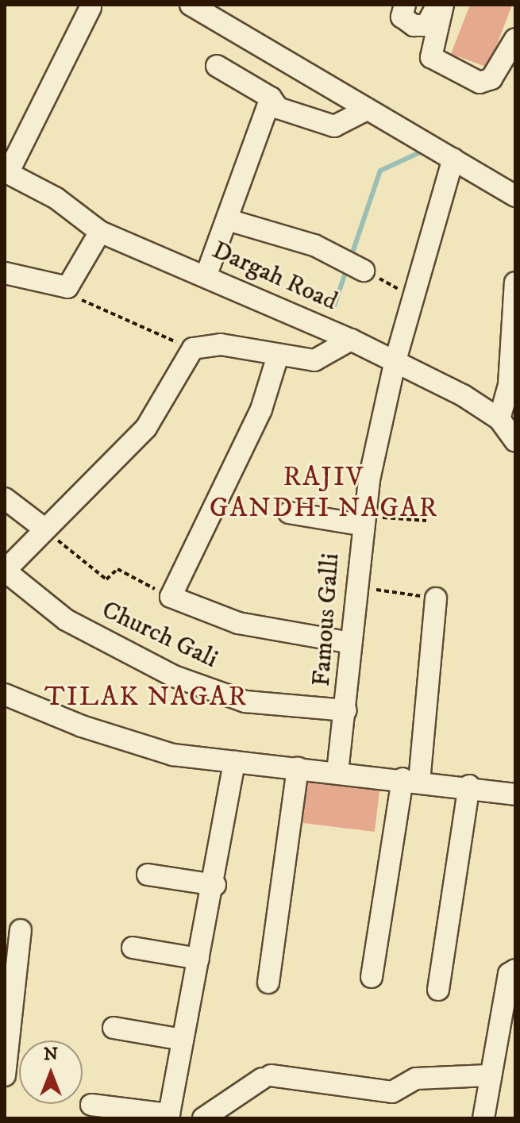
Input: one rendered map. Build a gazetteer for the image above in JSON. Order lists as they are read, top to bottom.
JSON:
{
  "streets": {
    "street": ["Dargah Road", "Famous Galli", "Church Gali"]
  },
  "crossings": [
    ["Dargah Road", "Famous Galli"],
    ["Famous Galli", "Church Gali"]
  ],
  "districts": ["RAJIV GANDHI NAGAR", "TILAK NAGAR"],
  "north": "top"
}
